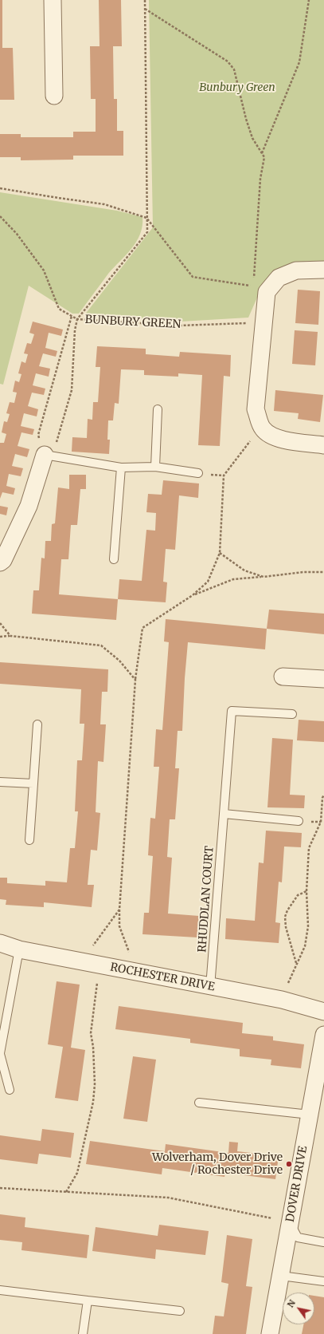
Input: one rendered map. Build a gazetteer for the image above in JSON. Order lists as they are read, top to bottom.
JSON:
{
  "streets": {
    "street": ["ROCHESTER DRIVE", "DOVER DRIVE"],
    "lane": ["RHUDDLAN COURT"],
    "path": ["BUNBURY GREEN"]
  },
  "crossings": [
    ["RHUDDLAN COURT", "ROCHESTER DRIVE"]
  ],
  "parks": ["Bunbury Green"],
  "places": ["Wolverham, Dover Drive / Rochester Drive"],
  "north": "top left"
}
